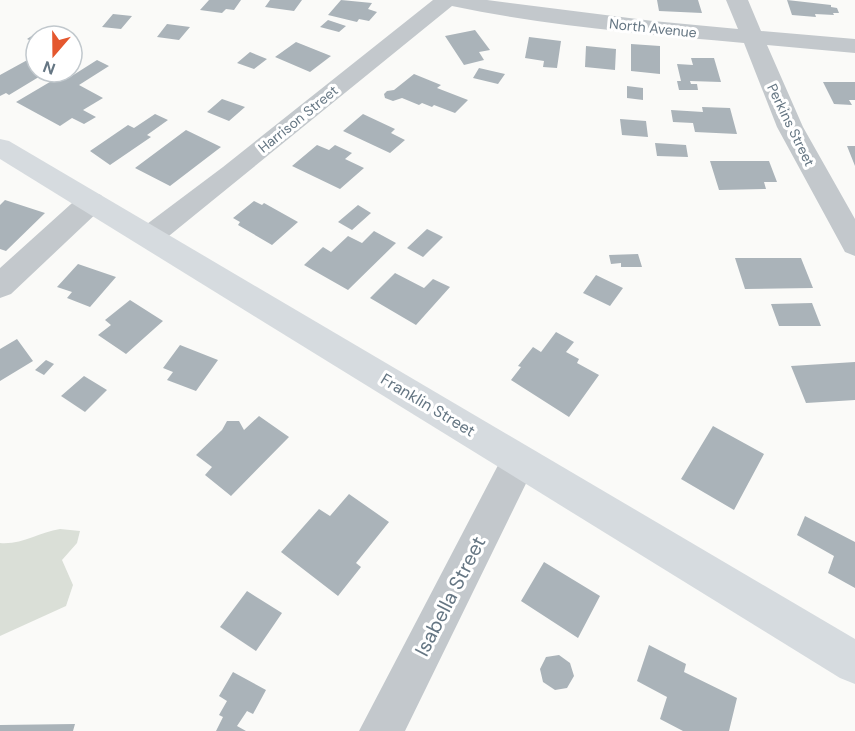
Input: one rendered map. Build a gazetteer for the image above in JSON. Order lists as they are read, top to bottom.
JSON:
{
  "streets": {
    "main road": ["Franklin Street"],
    "street": [
      "North Avenue",
      "Harrison Street",
      "Perkins Street",
      "Isabella Street"
    ]
  },
  "crossings": [
    ["North Avenue", "Perkins Street"],
    ["Harrison Street", "Franklin Street"],
    ["Franklin Street", "Isabella Street"]
  ],
  "north": "bottom"
}
